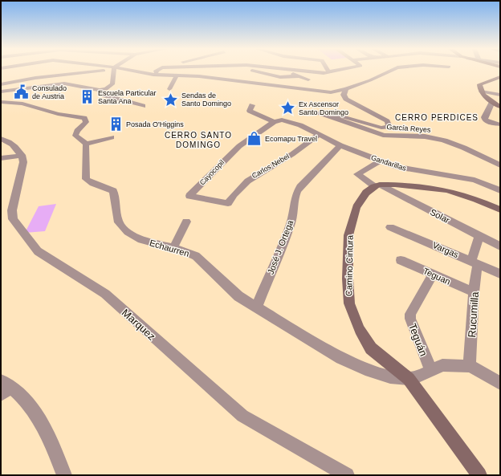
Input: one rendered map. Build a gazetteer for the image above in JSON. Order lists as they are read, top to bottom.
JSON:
{
  "streets": {
    "main road": ["Camino Cintura"],
    "street": [
      "García Reyes",
      "Gandarillas",
      "Carlos Nebel",
      "Cayocopil",
      "Solar",
      "José J. Ortega",
      "Echaurren",
      "Vargas",
      "Teguan",
      "Rucumilla",
      "Marquez",
      "Teguán"
    ]
  },
  "crossings": [
    ["Gandarillas", "Carlos Nebel"],
    ["Gandarillas", "Cayocopil"],
    ["Gandarillas", "Solar"],
    ["Gandarillas", "José J. Ortega"],
    ["Carlos Nebel", "Cayocopil"],
    ["Solar", "Camino Cintura"],
    ["Solar", "Rucumilla"],
    ["José J. Ortega", "Echaurren"],
    ["Echaurren", "Camino Cintura"],
    ["Vargas", "Rucumilla"],
    ["Teguan", "Rucumilla"],
    ["Teguan", "Teguán"]
  ],
  "districts": ["CERRO PERDICES", "CERRO SANTO DOMINGO"],
  "places": {
    "public building": ["Consulado de Austria"],
    "building": ["Escuela Particular Santa Ana", "Posada O'Higgins"],
    "place": ["Sendas de Santo Domingo", "Ex Ascensor Santo Domingo"],
    "shop": ["Ecomapu Travel"]
  }
}
